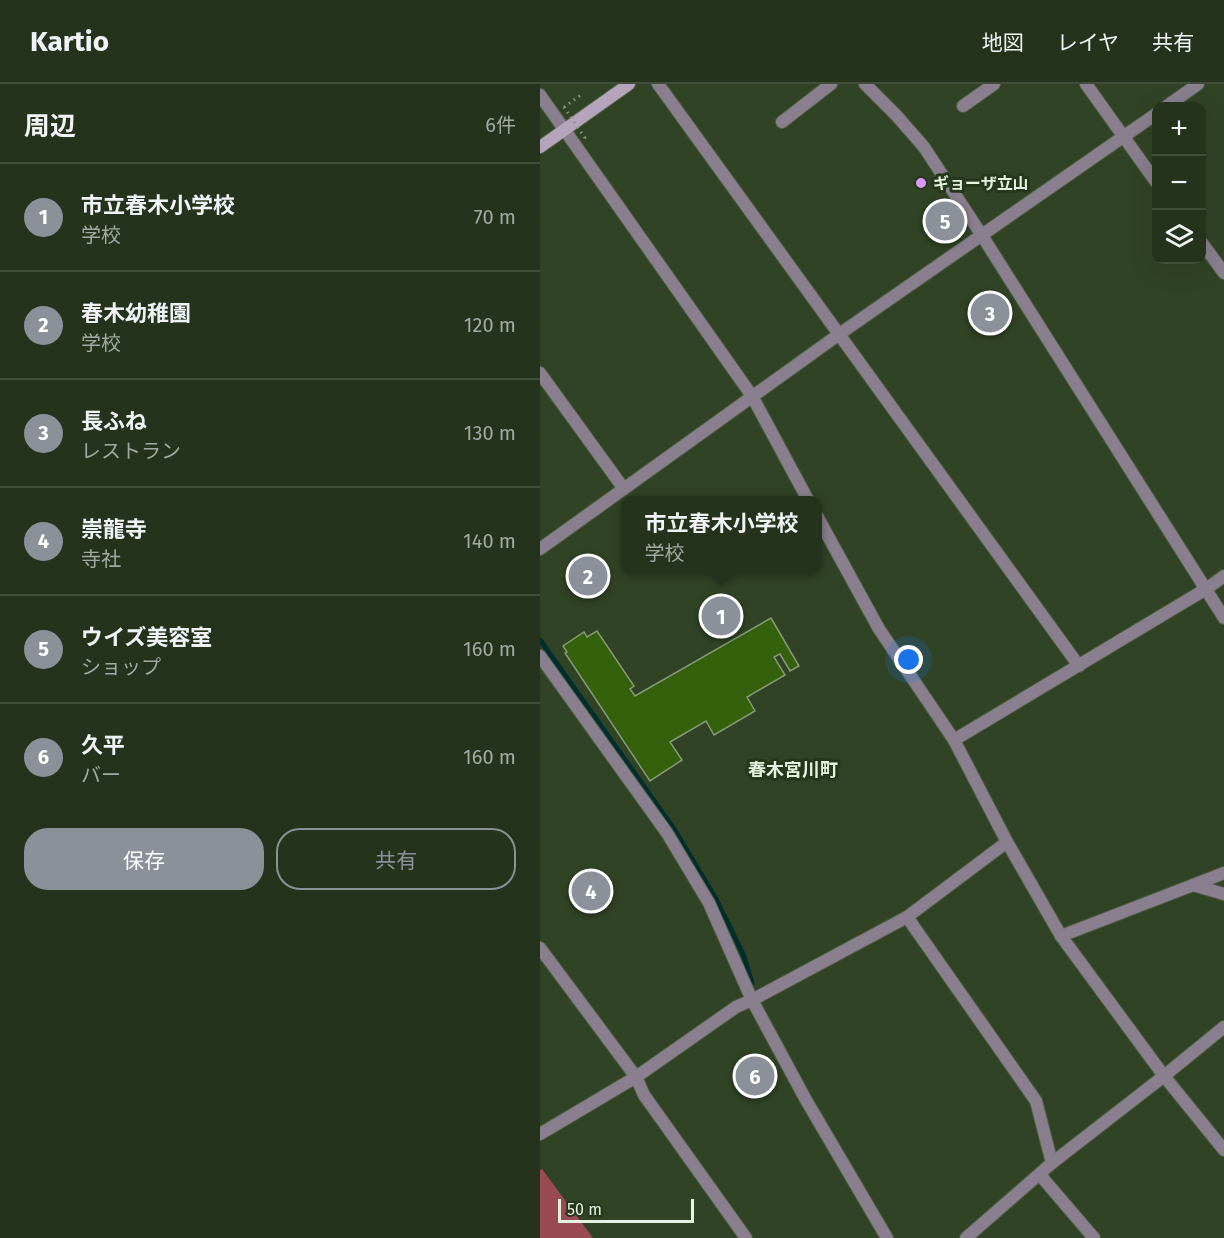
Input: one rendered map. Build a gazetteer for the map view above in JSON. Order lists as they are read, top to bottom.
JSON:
{
  "districts": ["春木宮川町"],
  "places": ["ギョーザ立山"],
  "scale_bar": "50 m",
  "page": {
    "header": "Kartio",
    "nav": ["地図", "レイヤ", "共有"],
    "heading": ["周辺", "6件"],
    "map_buttons": ["+", "−"],
    "list": [
      {
        "mark": "1",
        "name": "市立春木小学校",
        "note": "学校",
        "value": "70 m"
      },
      {
        "mark": "2",
        "name": "春木幼稚園",
        "note": "学校",
        "value": "120 m"
      },
      {
        "mark": "3",
        "name": "長ふね",
        "note": "レストラン",
        "value": "130 m"
      },
      {
        "mark": "4",
        "name": "崇龍寺",
        "note": "寺社",
        "value": "140 m"
      },
      {
        "mark": "5",
        "name": "ウイズ美容室",
        "note": "ショップ",
        "value": "160 m"
      },
      {
        "mark": "6",
        "name": "久平",
        "note": "バー",
        "value": "160 m"
      }
    ],
    "pins": [
      "5",
      "3",
      "2",
      "1",
      "4",
      "6"
    ],
    "popup": ["市立春木小学校", "学校"],
    "buttons": ["保存", "共有"],
    "scale": "50 m"
  }
}
